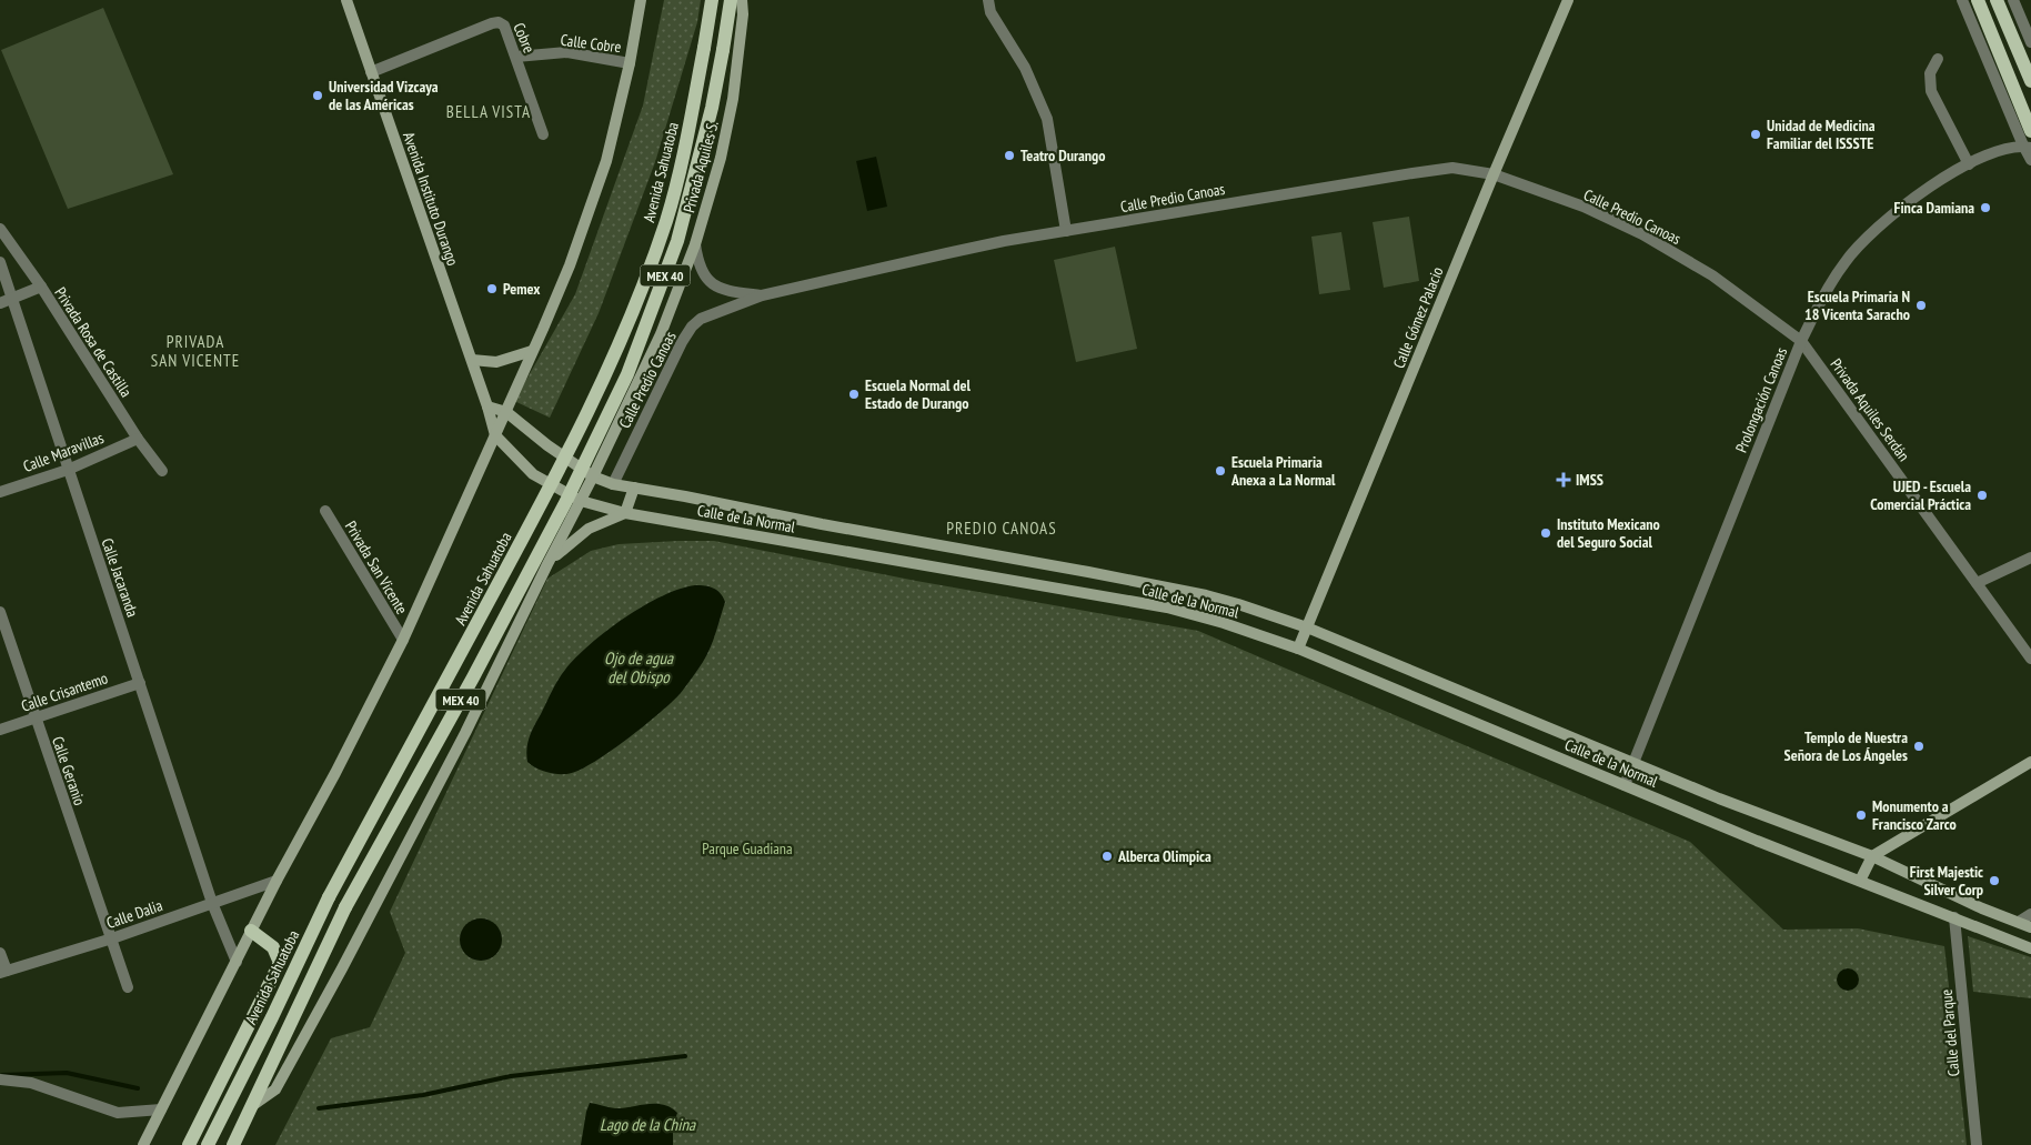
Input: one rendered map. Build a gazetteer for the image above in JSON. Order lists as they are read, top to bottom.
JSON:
{
  "streets": {
    "main road": ["Avenida Sahuatoba", "MEX 40"],
    "street": [
      "Cobre",
      "Calle Cobre",
      "Privada Aquiles S.",
      "Calle Predio Canoas",
      "Avenida Instituto Durango",
      "Calle Gómez Palacio",
      "Privada Rosa de Castilla",
      "Prolongación Canoas",
      "Privada Aquiles Serdán",
      "Calle Maravillas",
      "Calle de la Normal",
      "Privada San Vicente",
      "Calle Jacaranda",
      "Calle Crisantemo",
      "Calle Geranio",
      "Calle Dalia",
      "Calle del Parque"
    ]
  },
  "crossings": [
    ["Cobre", "Calle Cobre"],
    ["Cobre", "Avenida Instituto Durango"],
    ["Privada Aquiles S.", "MEX 40"],
    ["Privada Aquiles S.", "Calle de la Normal"],
    ["Calle Predio Canoas", "Calle Gómez Palacio"],
    ["Calle Predio Canoas", "Prolongación Canoas"],
    ["Calle Predio Canoas", "Privada Aquiles Serdán"],
    ["Calle Predio Canoas", "Calle de la Normal"],
    ["Avenida Instituto Durango", "Calle de la Normal"],
    ["Calle Gómez Palacio", "Calle de la Normal"],
    ["Privada Rosa de Castilla", "Calle Maravillas"],
    ["Prolongación Canoas", "Privada Aquiles Serdán"],
    ["Prolongación Canoas", "Calle de la Normal"],
    ["Calle Maravillas", "Calle Jacaranda"],
    ["Calle de la Normal", "Calle del Parque"],
    ["Calle Jacaranda", "Calle Crisantemo"],
    ["Calle Jacaranda", "Calle Dalia"],
    ["Calle Crisantemo", "Calle Geranio"],
    ["Calle Geranio", "Calle Dalia"]
  ],
  "districts": ["BELLA VISTA", "PRIVADA SAN VICENTE", "PREDIO CANOAS"],
  "water": ["Ojo de agua del Obispo", "Lago de la China"],
  "parks": ["Parque Guadiana"],
  "places": {
    "other": [
      "Universidad Vizcaya de las Américas",
      "Unidad de Medicina Familiar del ISSSTE",
      "Teatro Durango",
      "Finca Damiana",
      "Pemex",
      "Escuela Primaria N 18 Vicenta Saracho",
      "Escuela Normal del Estado de Durango",
      "Escuela Primaria Anexa a La Normal",
      "UJED - Escuela Comercial Práctica",
      "Instituto Mexicano del Seguro Social",
      "Templo de Nuestra Señora de Los Ángeles",
      "Monumento a Francisco Zarco",
      "Alberca Olimpica",
      "First Majestic Silver Corp"
    ],
    "health": ["IMSS"]
  }
}
